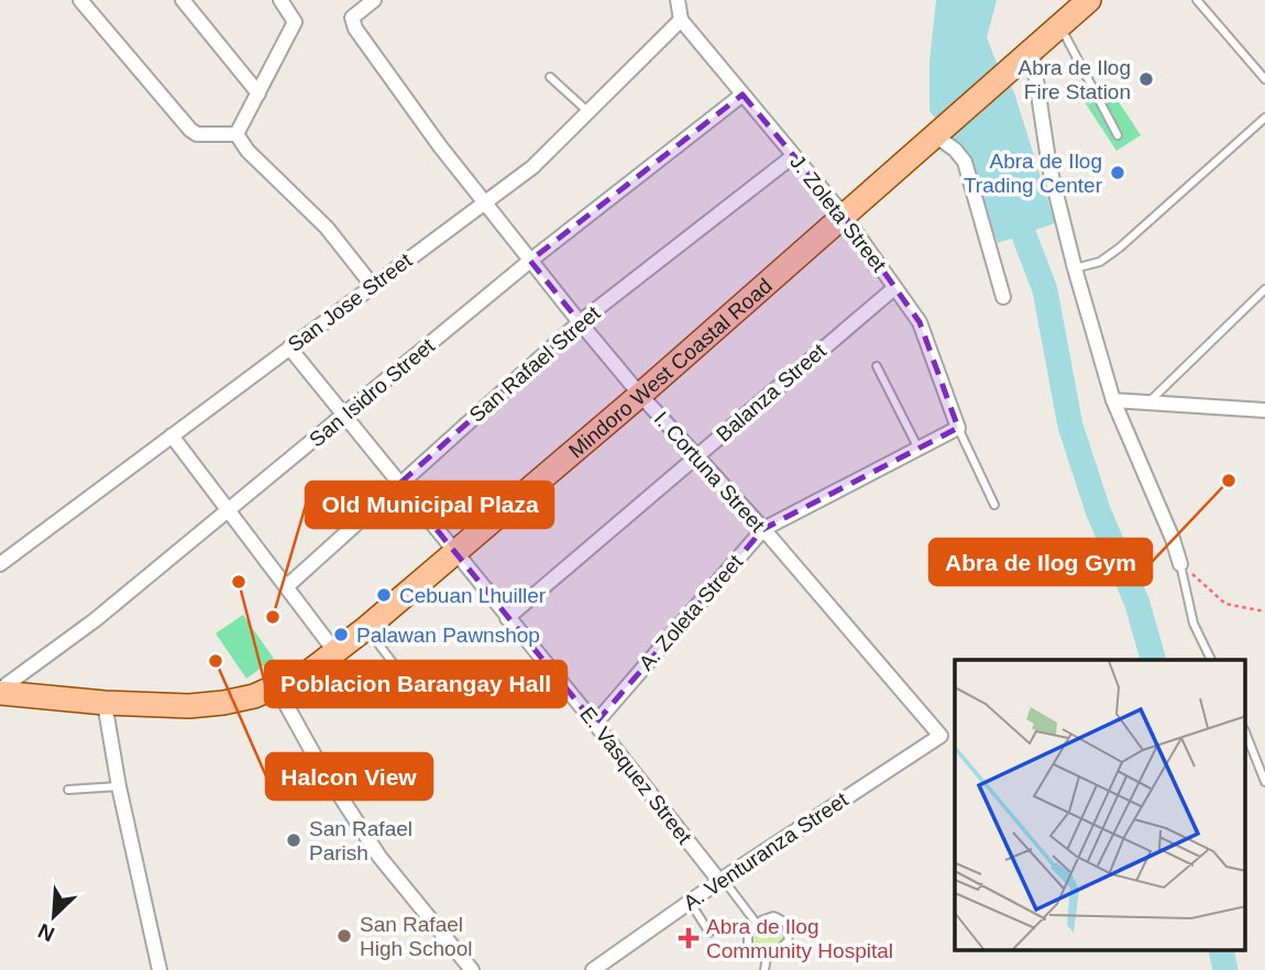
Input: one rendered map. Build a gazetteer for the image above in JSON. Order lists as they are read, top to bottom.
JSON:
{
  "streets": {
    "main road": ["Mindoro West Coastal Road"],
    "street": [
      "J. Zoleta Street",
      "San Jose Street",
      "San Rafael Street",
      "San Isidro Street",
      "Balanza Street",
      "I. Cortuna Street",
      "A. Zoleta Street",
      "E. Vasquez Street",
      "A. Venturanza Street"
    ]
  },
  "crossings": [
    ["J. Zoleta Street", "San Jose Street"],
    ["J. Zoleta Street", "San Rafael Street"],
    ["J. Zoleta Street", "Mindoro West Coastal Road"],
    ["J. Zoleta Street", "San Isidro Street"],
    ["J. Zoleta Street", "Balanza Street"],
    ["J. Zoleta Street", "A. Zoleta Street"],
    ["San Jose Street", "I. Cortuna Street"],
    ["San Jose Street", "E. Vasquez Street"],
    ["San Rafael Street", "I. Cortuna Street"],
    ["San Rafael Street", "E. Vasquez Street"],
    ["Mindoro West Coastal Road", "San Isidro Street"],
    ["Mindoro West Coastal Road", "I. Cortuna Street"],
    ["Mindoro West Coastal Road", "E. Vasquez Street"],
    ["San Isidro Street", "I. Cortuna Street"],
    ["San Isidro Street", "E. Vasquez Street"],
    ["Balanza Street", "I. Cortuna Street"],
    ["Balanza Street", "E. Vasquez Street"],
    ["I. Cortuna Street", "A. Zoleta Street"],
    ["I. Cortuna Street", "A. Venturanza Street"],
    ["A. Zoleta Street", "E. Vasquez Street"],
    ["E. Vasquez Street", "A. Venturanza Street"]
  ],
  "places": {
    "other": [
      "Abra de Ilog Fire Station",
      "Abra de Ilog Trading Center",
      "Abra de Ilog Gym",
      "Poblacion Barangay Hall",
      "Cebuan Lhuiller",
      "Old Municipal Plaza",
      "Palawan Pawnshop",
      "Halcon View",
      "San Rafael Parish",
      "San Rafael High School"
    ],
    "health": ["Abra de Ilog Community Hospital"]
  },
  "north": "bottom left"
}
